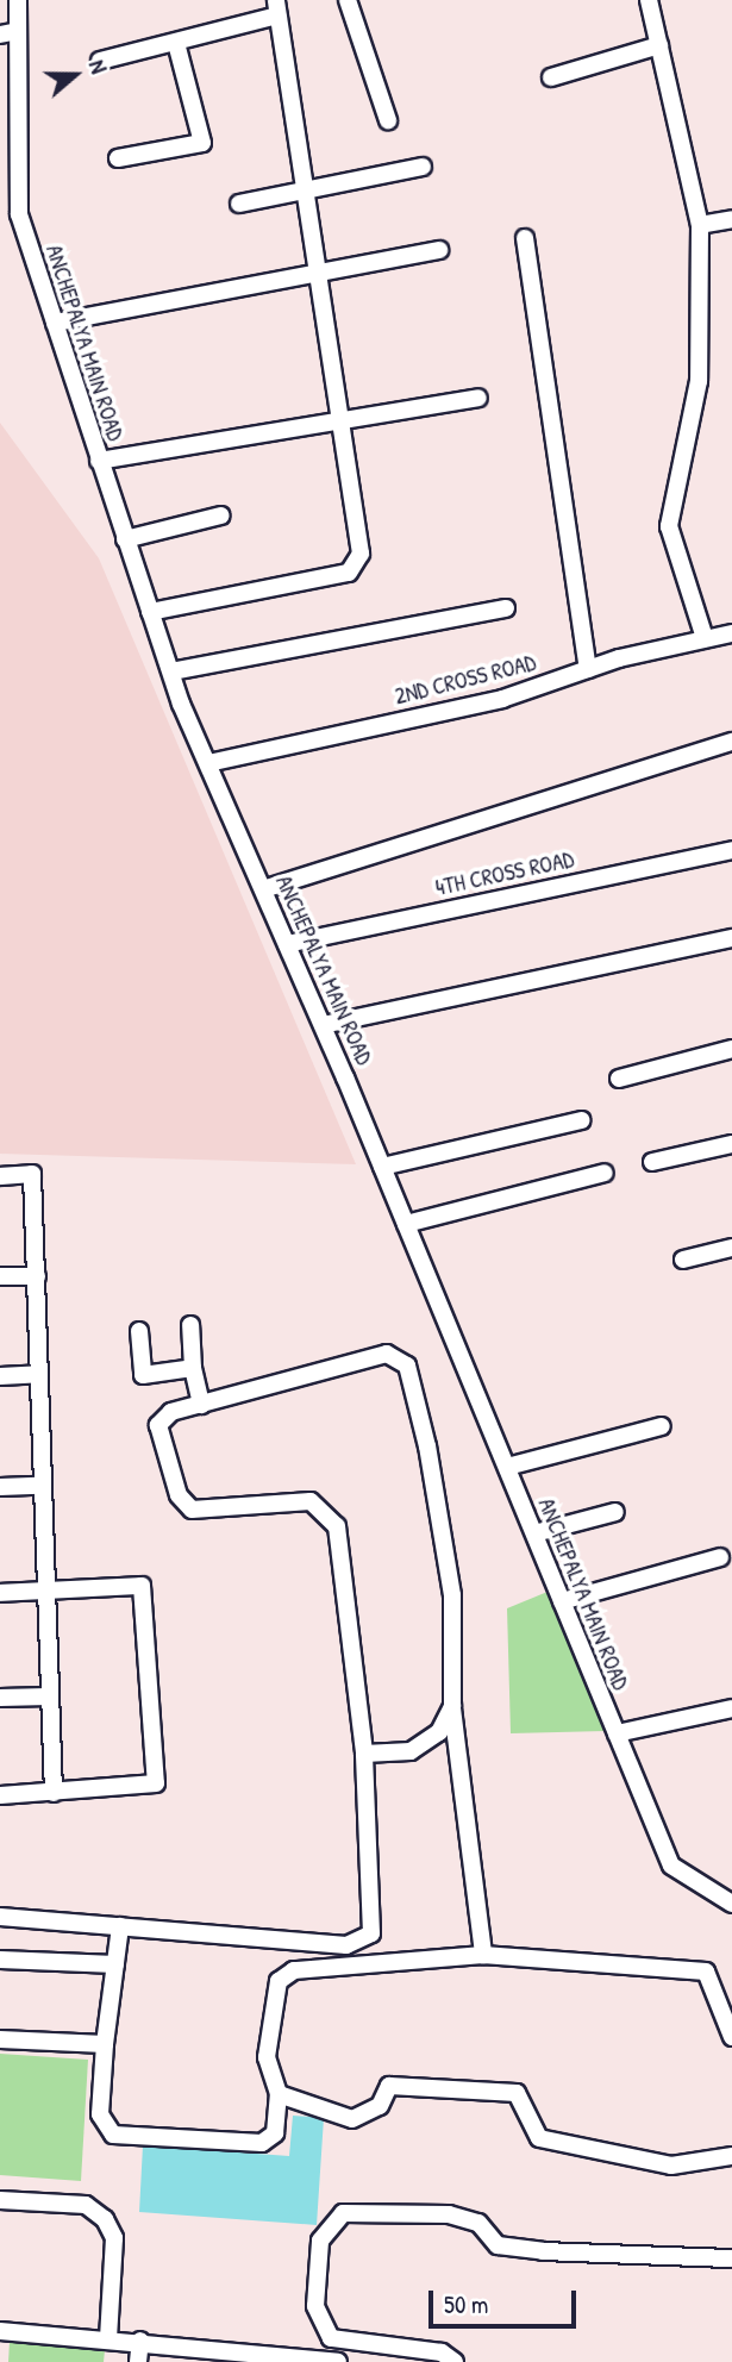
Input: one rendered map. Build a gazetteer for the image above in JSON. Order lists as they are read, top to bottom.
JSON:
{
  "streets": {
    "street": ["ANCHEPALYA MAIN ROAD", "2ND CROSS ROAD", "4TH CROSS ROAD"]
  },
  "crossings": [
    ["ANCHEPALYA MAIN ROAD", "2ND CROSS ROAD"],
    ["ANCHEPALYA MAIN ROAD", "4TH CROSS ROAD"]
  ],
  "scale_bar": "50 m",
  "north": "right"
}
